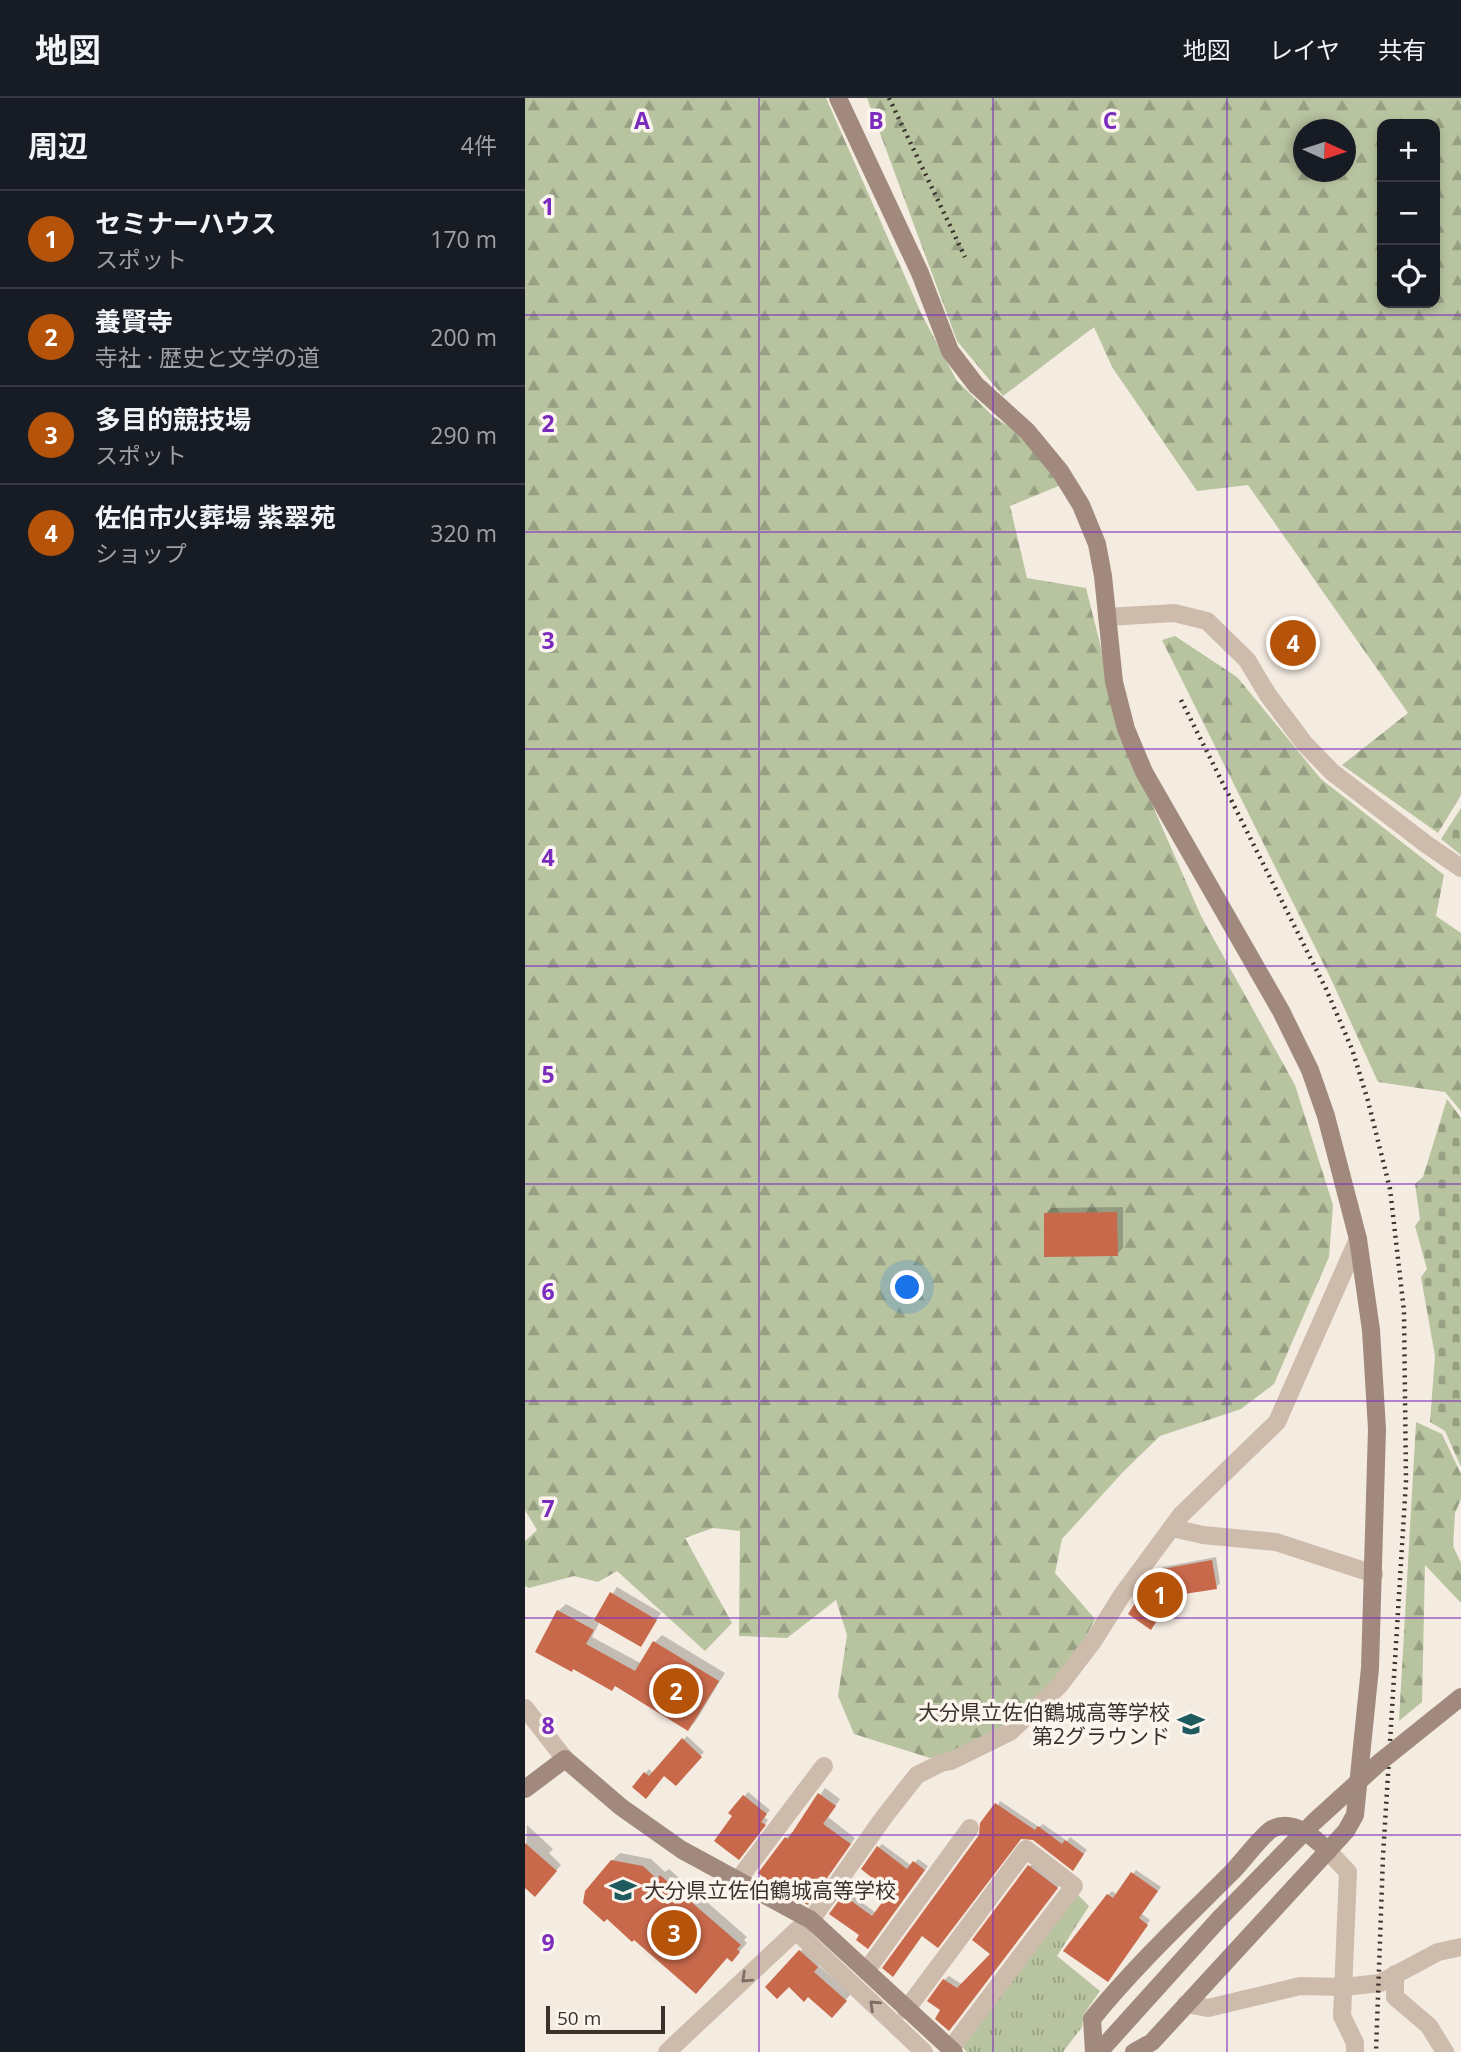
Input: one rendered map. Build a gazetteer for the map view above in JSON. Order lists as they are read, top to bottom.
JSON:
{
  "places": {
    "school or university": ["大分県立佐伯鶴城高等学校 第2グラウンド", "大分県立佐伯鶴城高等学校"]
  },
  "scale_bar": "50 m",
  "north": "right",
  "page": {
    "header": "地図",
    "nav": ["地図", "レイヤ", "共有"],
    "heading": ["周辺", "4件"],
    "map_buttons": ["+", "−"],
    "list": [
      {
        "mark": "1",
        "name": "セミナーハウス",
        "note": "スポット",
        "value": "170 m"
      },
      {
        "mark": "2",
        "name": "養賢寺",
        "note": "寺社 · 歴史と文学の道",
        "value": "200 m"
      },
      {
        "mark": "3",
        "name": "多目的競技場",
        "note": "スポット",
        "value": "290 m"
      },
      {
        "mark": "4",
        "name": "佐伯市火葬場 紫翠苑",
        "note": "ショップ",
        "value": "320 m"
      }
    ],
    "pins": [
      "4",
      "1",
      "2",
      "3"
    ],
    "scale": "50 m"
  },
  "grid": {
    "columns": ["A", "B", "C"],
    "rows": [
      "1",
      "2",
      "3",
      "4",
      "5",
      "6",
      "7",
      "8",
      "9"
    ]
  }
}
